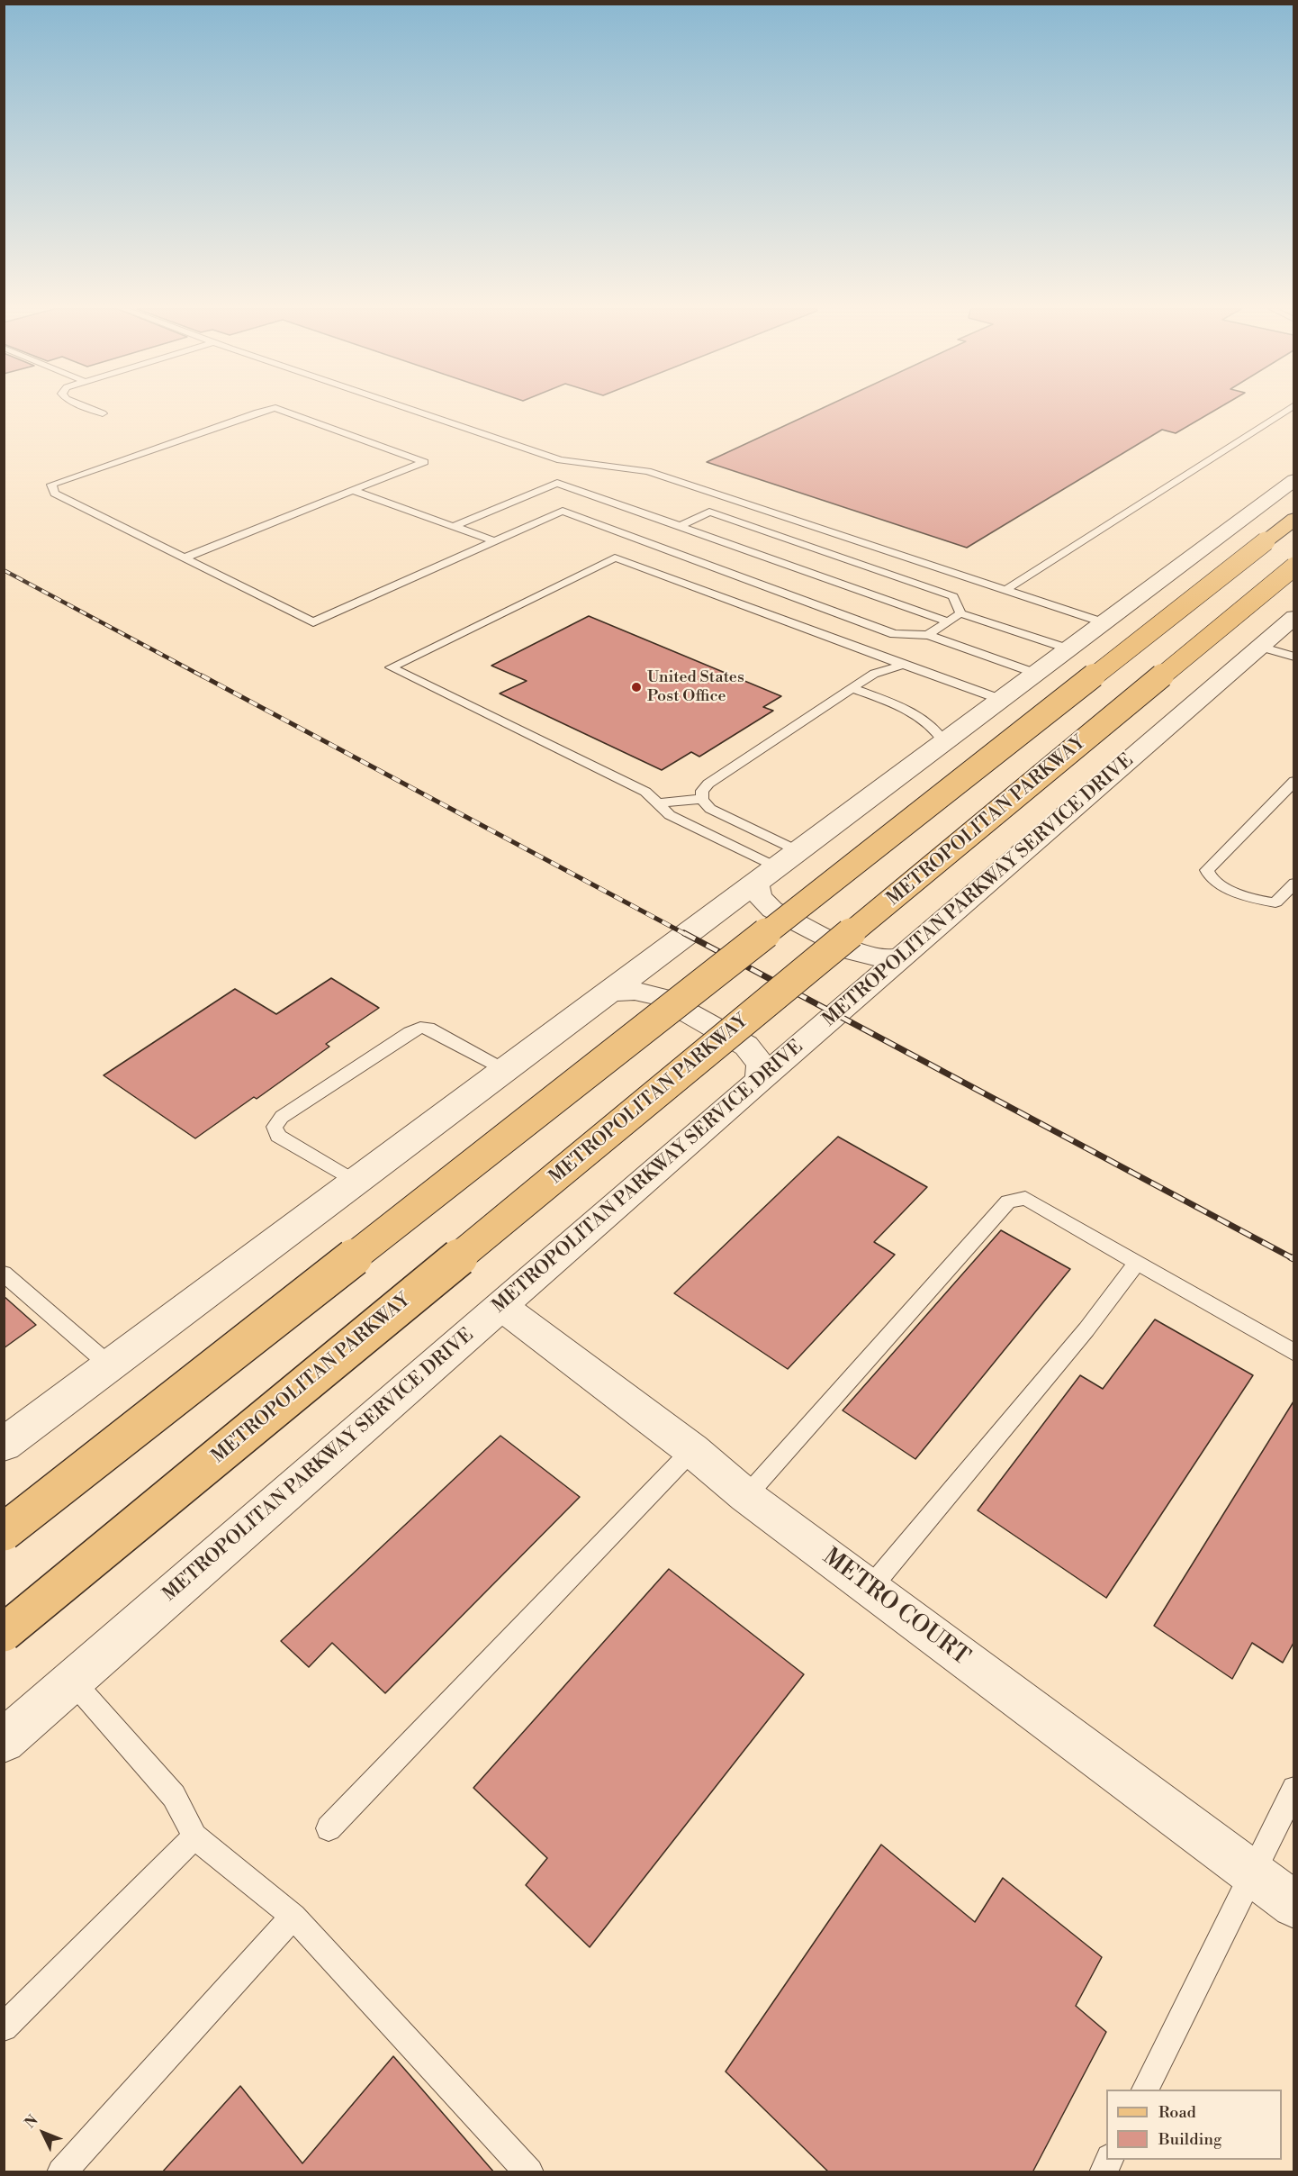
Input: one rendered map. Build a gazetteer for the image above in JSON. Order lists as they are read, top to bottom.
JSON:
{
  "streets": {
    "main road": ["METROPOLITAN PARKWAY"],
    "street": ["METROPOLITAN PARKWAY SERVICE DRIVE", "METRO COURT"]
  },
  "crossings": [
    ["METROPOLITAN PARKWAY SERVICE DRIVE", "METRO COURT"]
  ],
  "places": ["United States Post Office"],
  "legend": ["Road", "Building"],
  "north": "top left"
}
